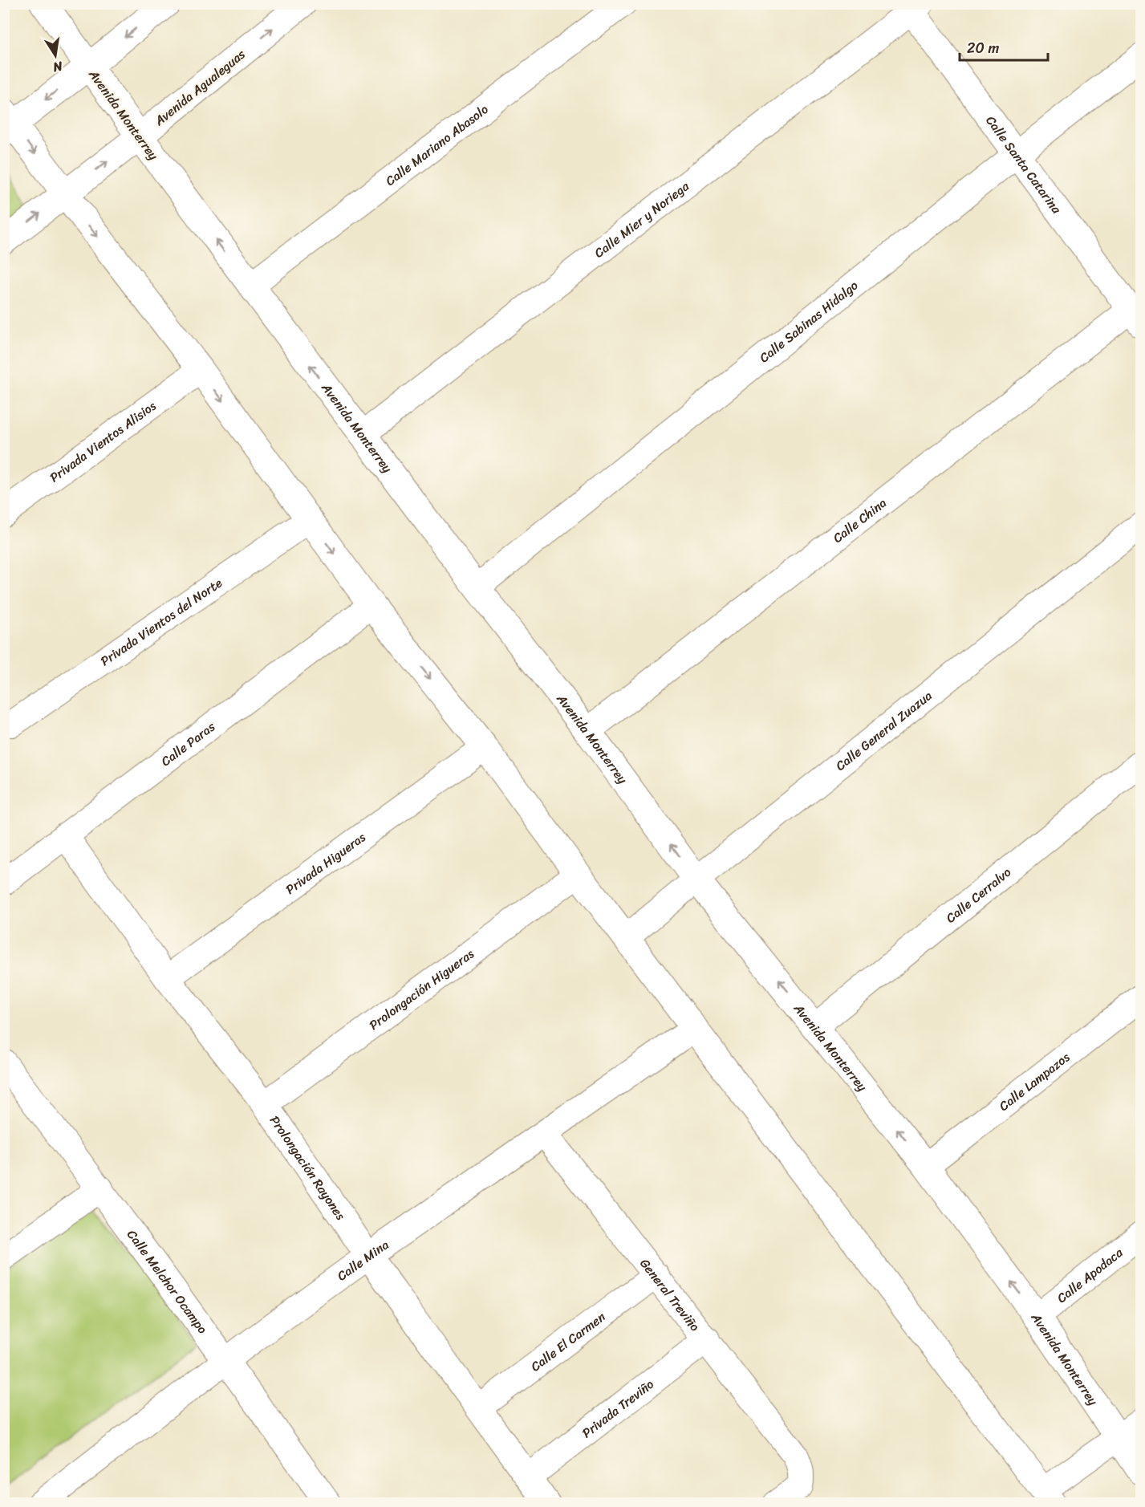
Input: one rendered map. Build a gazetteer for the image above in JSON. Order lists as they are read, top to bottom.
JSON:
{
  "streets": {
    "street": [
      "Avenida Agualeguas",
      "Avenida Monterrey",
      "Calle Mariano Abasolo",
      "Calle Santa Catarina",
      "Calle Mier y Noriega",
      "Calle Sabinas Hidalgo",
      "Privada Vientos Alisios",
      "Calle China",
      "Privada Vientos del Norte",
      "Calle General Zuazua",
      "Calle Paras",
      "Privada Higueras",
      "Calle Cerralvo",
      "Prolongación Higueras",
      "Calle Lampazos",
      "Prolongación Rayones",
      "Calle Mina",
      "Calle Apodaca",
      "Calle Melchor Ocampo",
      "General Treviño",
      "Calle El Carmen",
      "Privada Treviño"
    ]
  },
  "crossings": [
    ["Avenida Agualeguas", "Avenida Monterrey"],
    ["Avenida Monterrey", "Calle Mariano Abasolo"],
    ["Avenida Monterrey", "Calle Mier y Noriega"],
    ["Avenida Monterrey", "Calle Sabinas Hidalgo"],
    ["Avenida Monterrey", "Calle China"],
    ["Avenida Monterrey", "Calle General Zuazua"],
    ["Avenida Monterrey", "Calle Cerralvo"],
    ["Avenida Monterrey", "Calle Lampazos"],
    ["Avenida Monterrey", "Calle Apodaca"],
    ["Calle Santa Catarina", "Calle Mier y Noriega"],
    ["Calle Santa Catarina", "Calle Sabinas Hidalgo"],
    ["Calle Santa Catarina", "Calle China"],
    ["Calle Paras", "Prolongación Rayones"],
    ["Privada Higueras", "Prolongación Rayones"],
    ["Prolongación Higueras", "Prolongación Rayones"],
    ["Prolongación Rayones", "Calle Mina"],
    ["Prolongación Rayones", "Calle El Carmen"],
    ["Prolongación Rayones", "Privada Treviño"],
    ["Calle Mina", "Calle Melchor Ocampo"],
    ["Calle Mina", "General Treviño"],
    ["General Treviño", "Calle El Carmen"],
    ["General Treviño", "Privada Treviño"]
  ],
  "scale_bar": "20 m",
  "north": "bottom"
}
